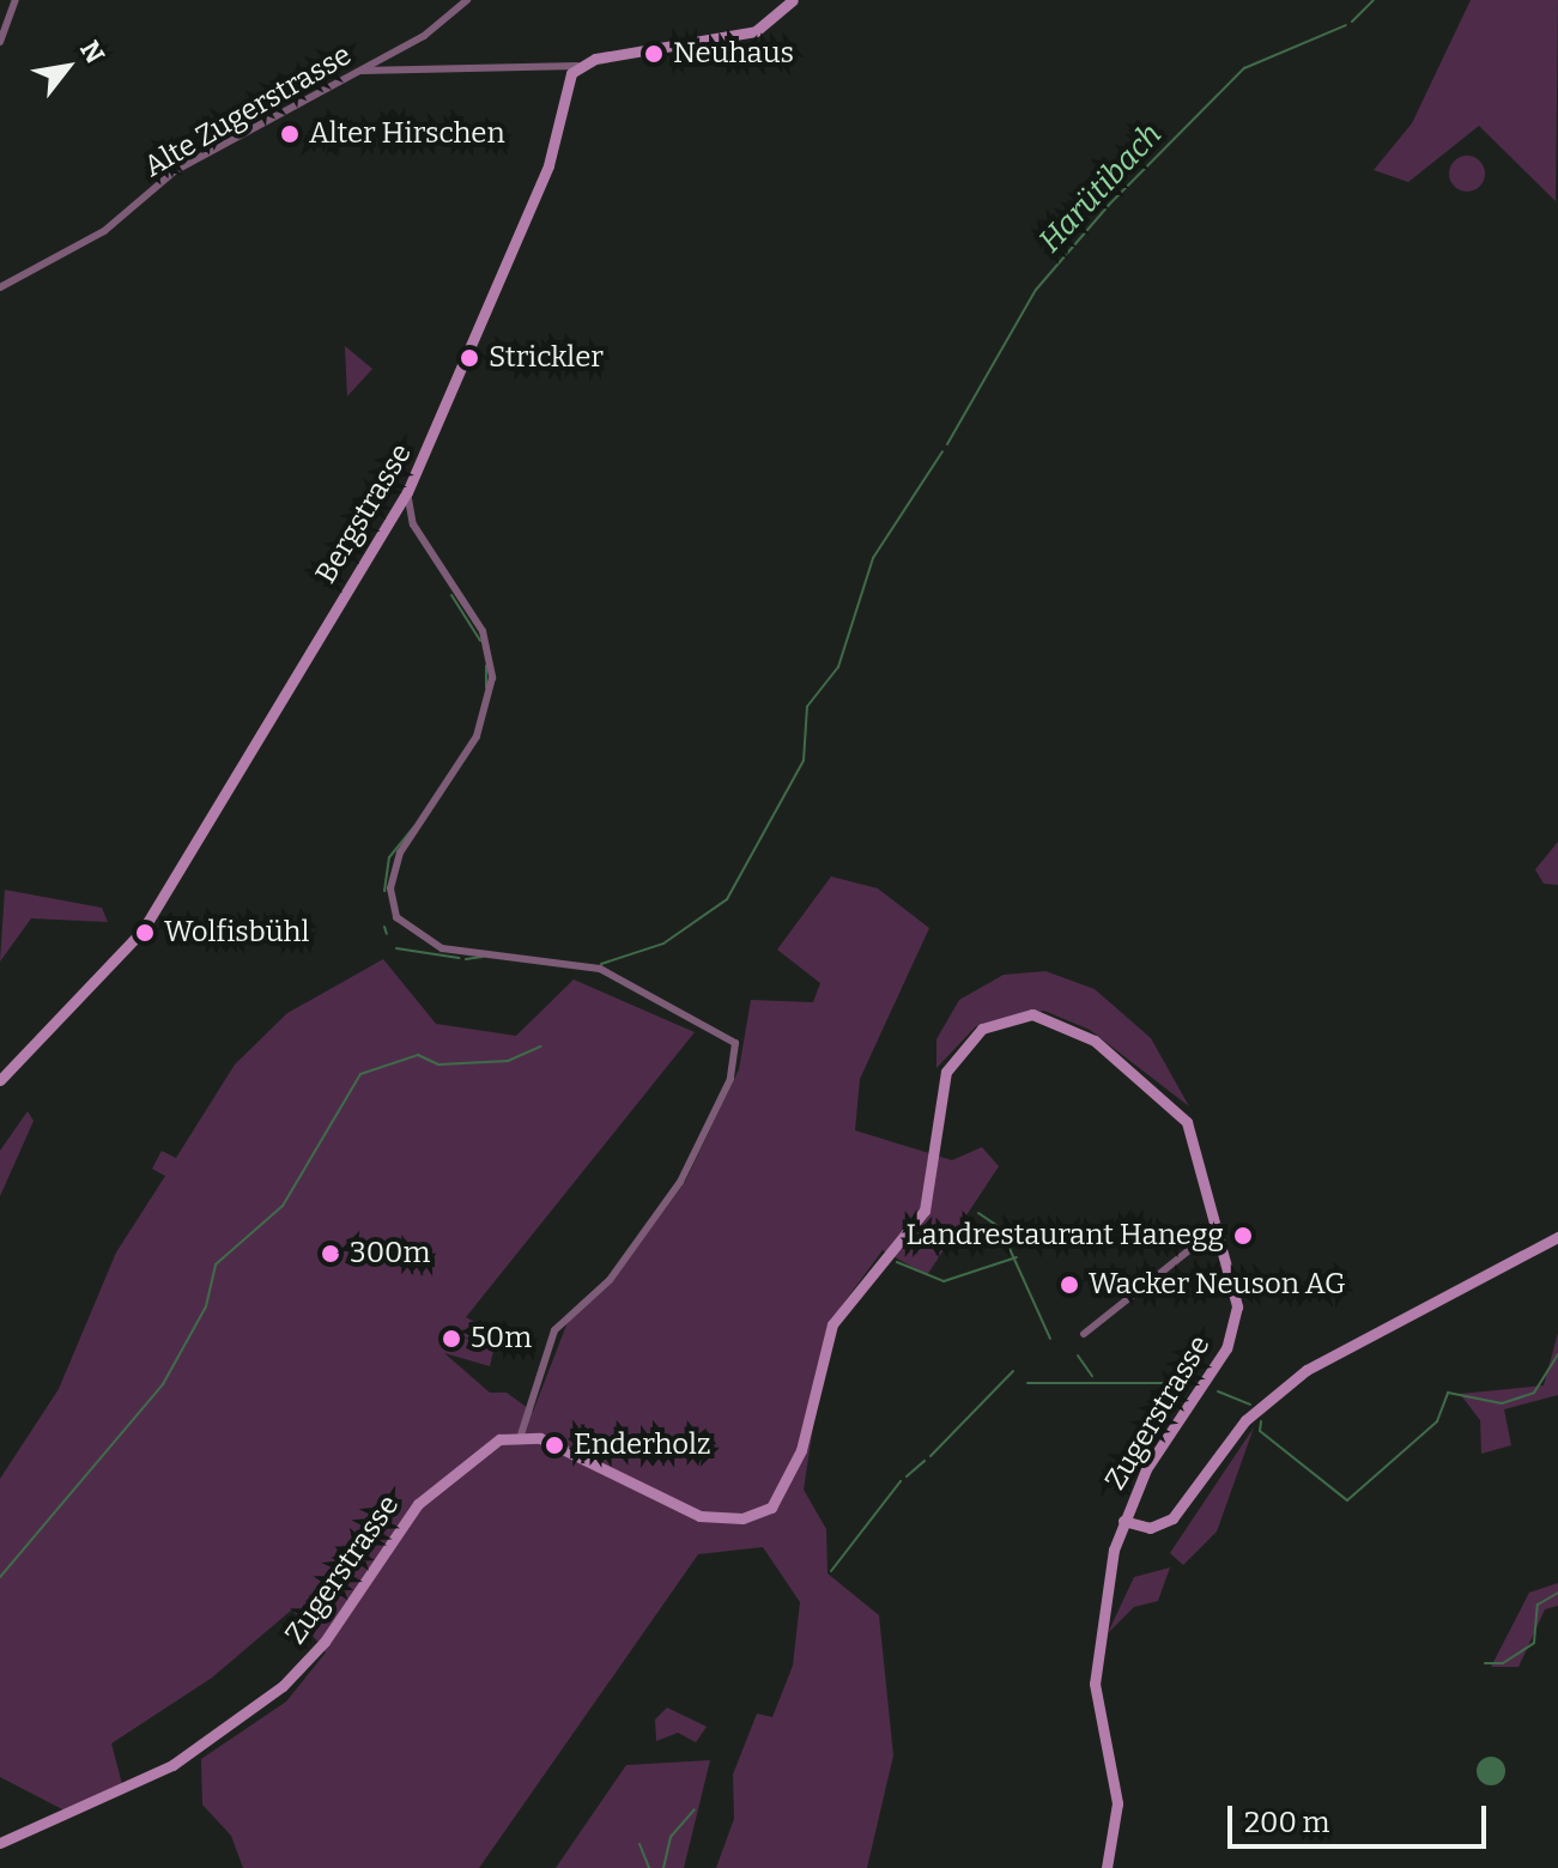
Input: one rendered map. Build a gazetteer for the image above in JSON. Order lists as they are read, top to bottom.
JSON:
{
  "streets": {
    "main road": ["Bergstrasse", "Zugerstrasse"],
    "street": ["Alte Zugerstrasse"]
  },
  "water": ["Harütibach"],
  "places": [
    "Neuhaus",
    "Alter Hirschen",
    "Strickler",
    "Wolfisbühl",
    "Landrestaurant Hanegg",
    "300m",
    "Wacker Neuson AG",
    "50m",
    "Enderholz"
  ],
  "scale_bar": "200 m",
  "north": "top right"
}
